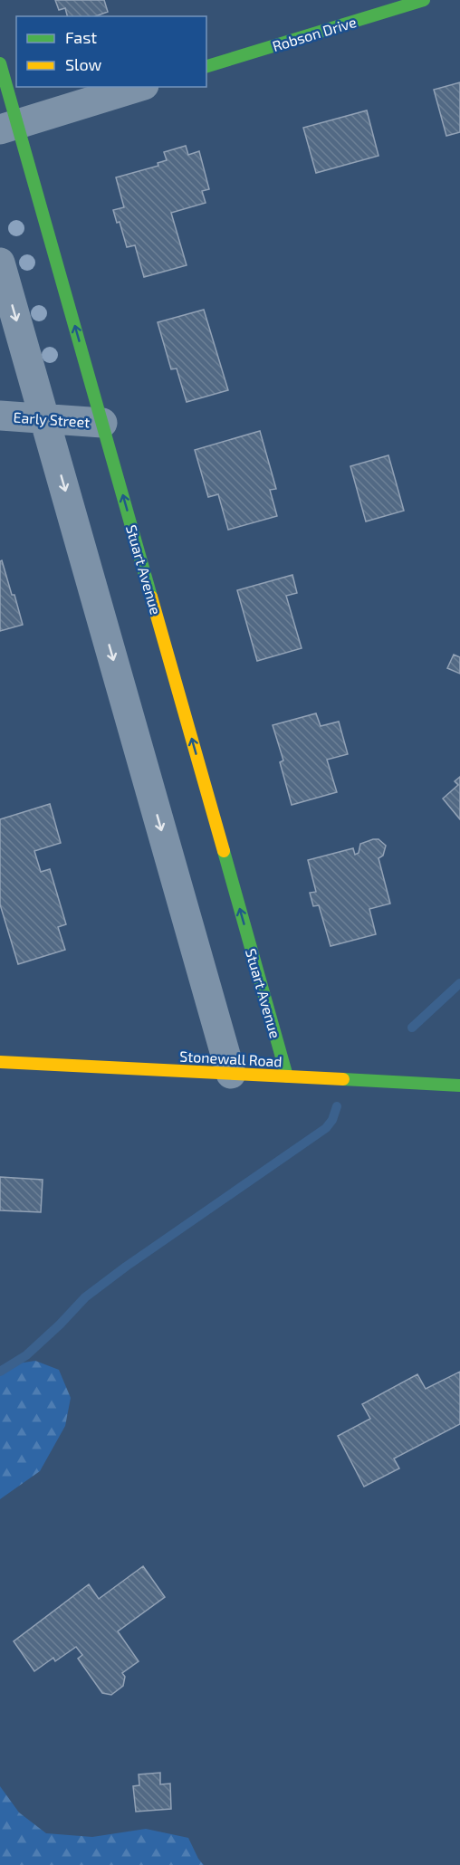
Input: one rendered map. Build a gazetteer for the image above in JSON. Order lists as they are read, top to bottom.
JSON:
{
  "streets": {
    "street": [
      "Robson Drive",
      "Early Street",
      "Stuart Avenue",
      "Stonewall Road"
    ]
  },
  "crossings": [
    ["Early Street", "Stuart Avenue"],
    ["Stuart Avenue", "Stonewall Road"]
  ],
  "legend": ["Fast", "Slow"]
}
